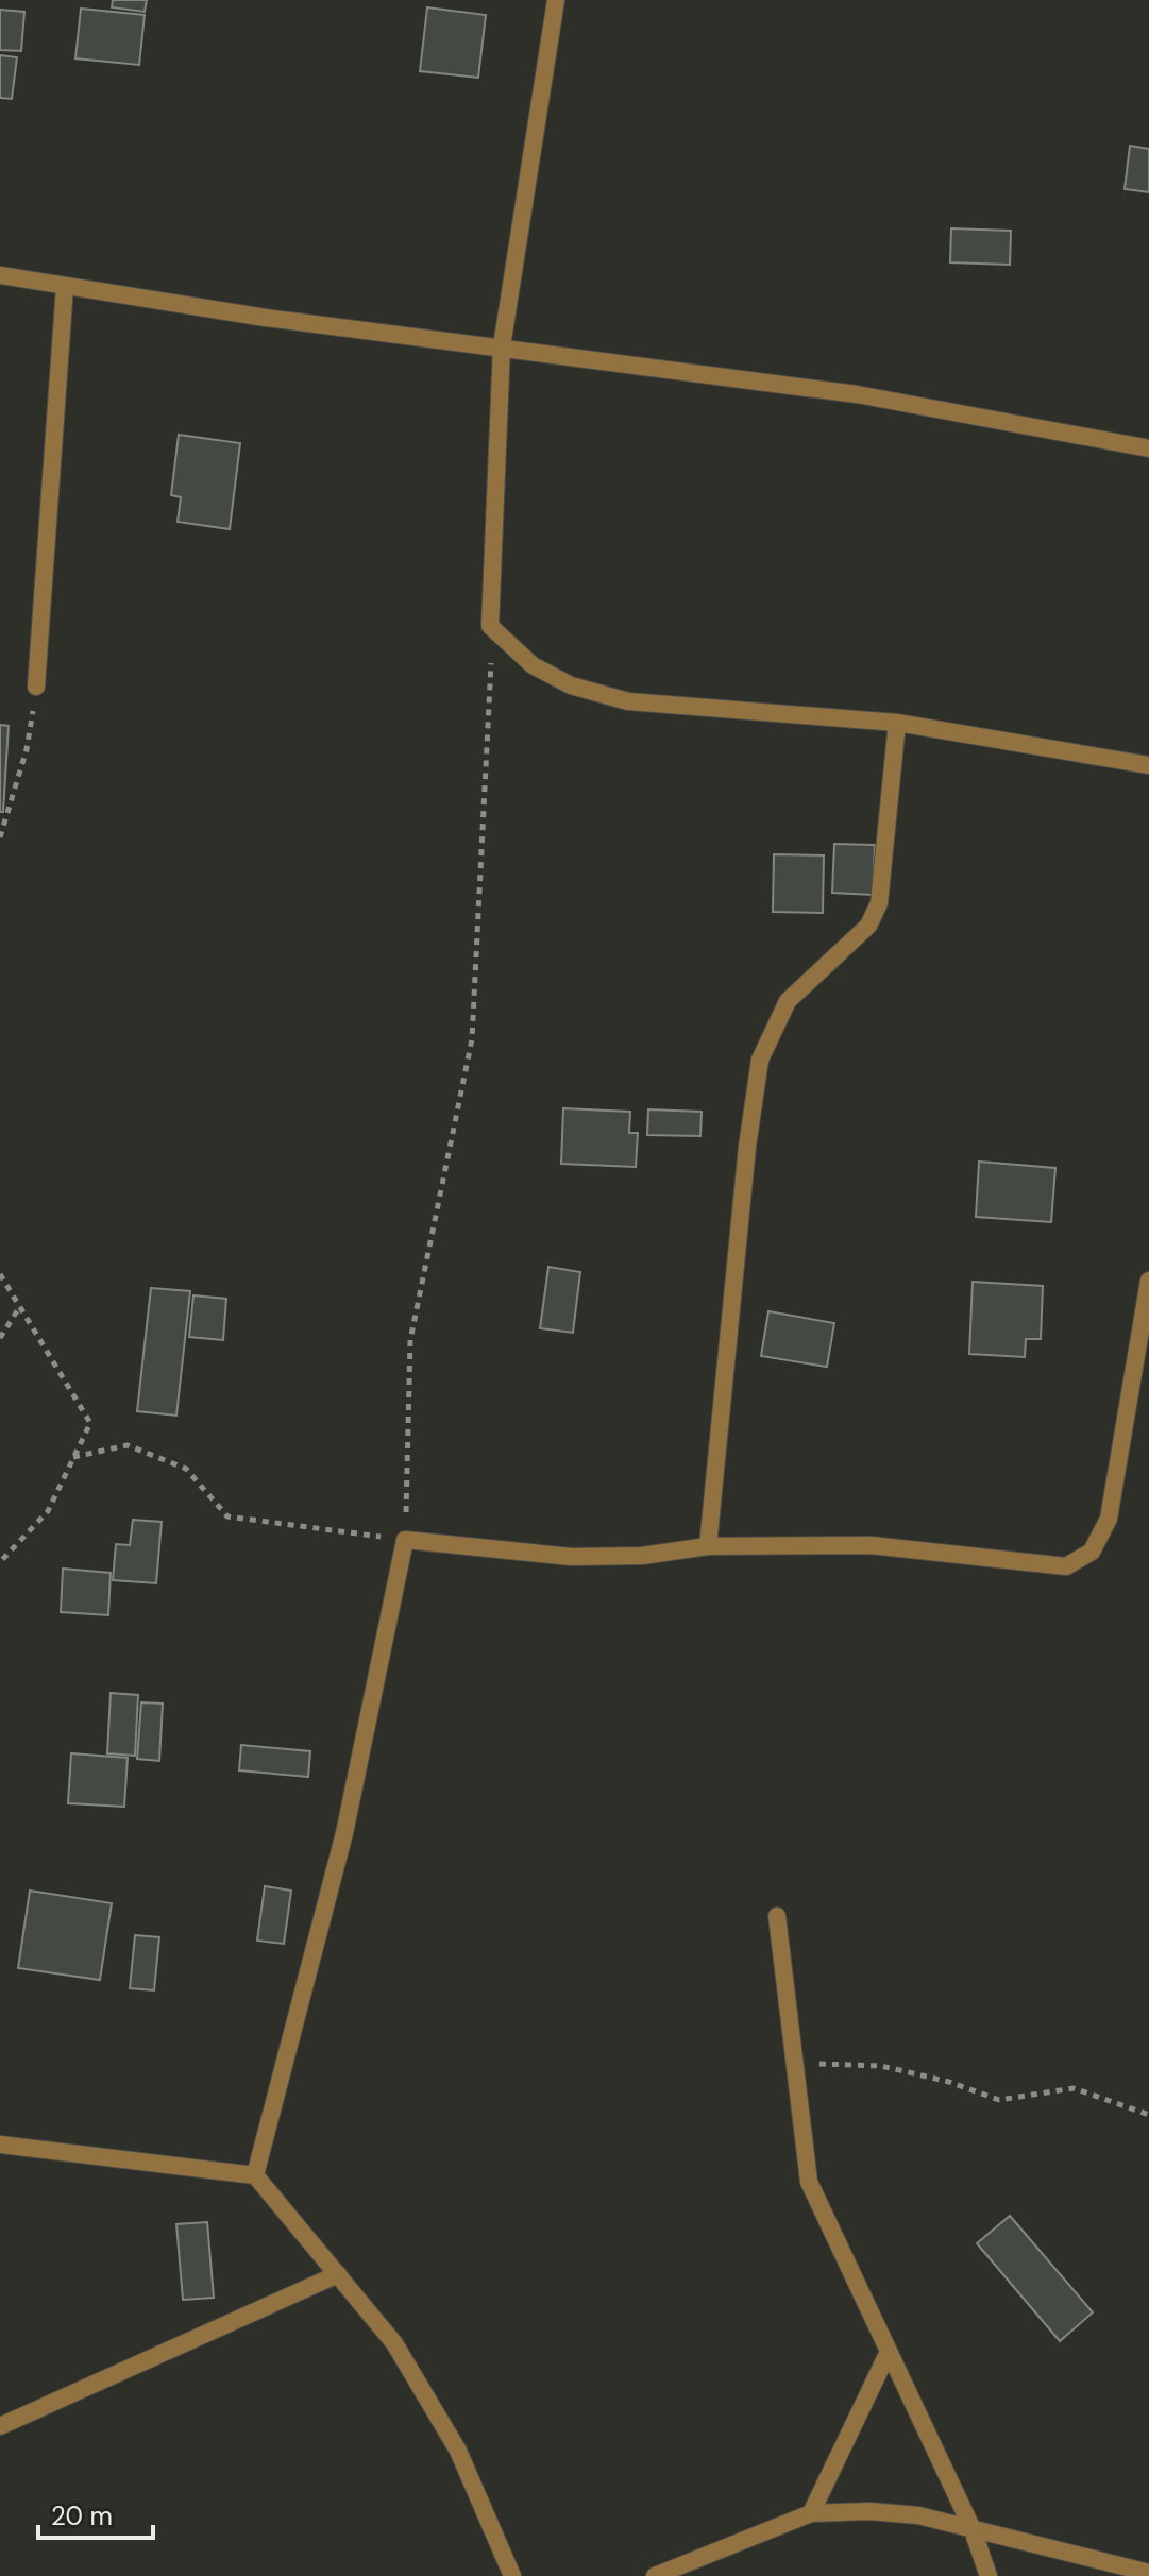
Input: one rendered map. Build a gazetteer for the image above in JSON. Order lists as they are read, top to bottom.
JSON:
{
  "scale_bar": "20 m"
}
